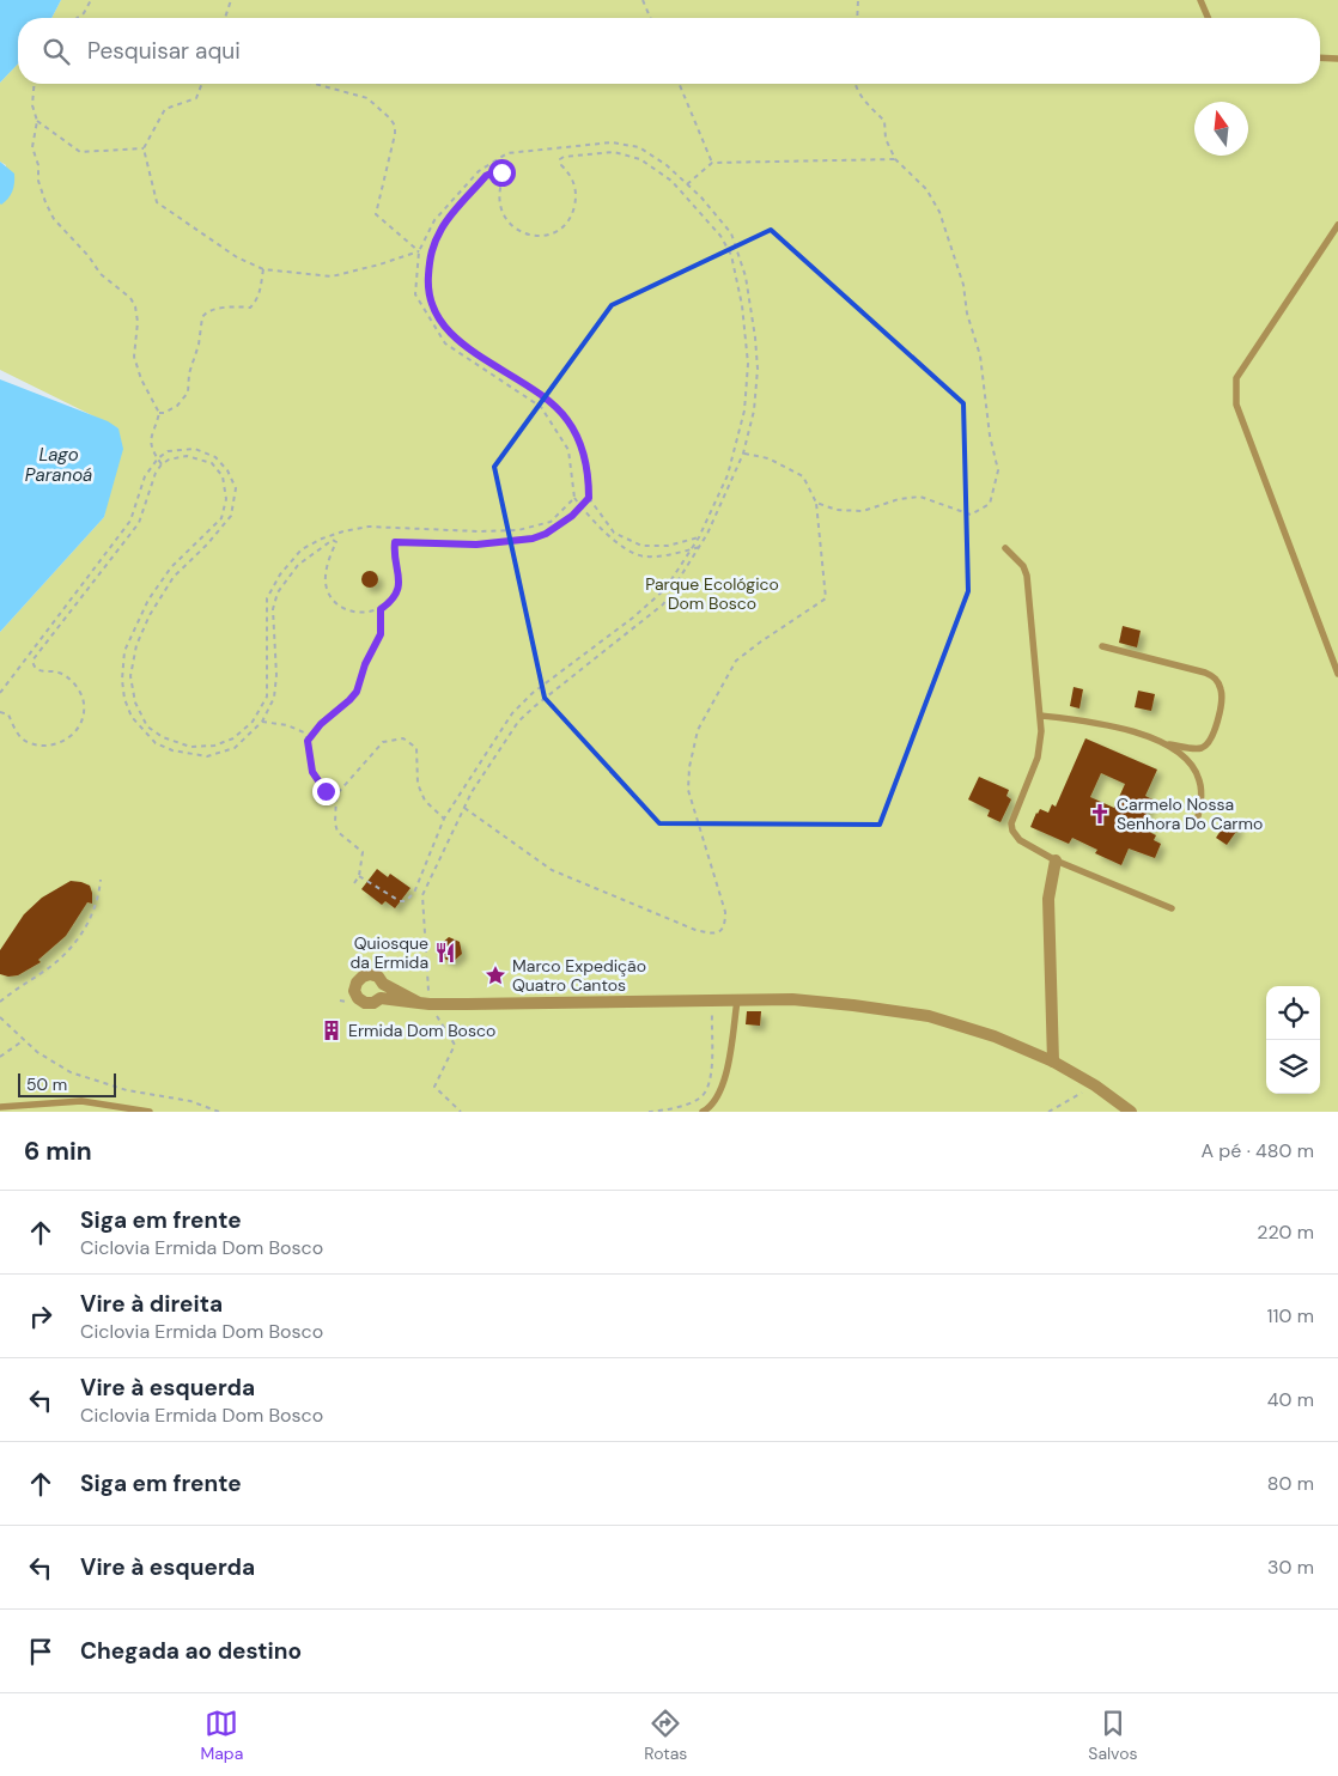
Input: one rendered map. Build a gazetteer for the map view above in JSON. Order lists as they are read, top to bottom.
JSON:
{
  "water": ["Lago Paranoá"],
  "parks": ["Parque Ecológico Dom Bosco"],
  "places": {
    "church": ["Carmelo Nossa Senhora Do Carmo"],
    "restaurant": ["Quiosque da Ermida"],
    "place": ["Marco Expedição Quatro Cantos"],
    "building": ["Ermida Dom Bosco"]
  },
  "scale_bar": "50 m",
  "north": "top",
  "page": {
    "search": "Pesquisar aqui",
    "scale": "50 m",
    "heading": ["6 min", "A pé · 480 m"],
    "list": [
      ["Siga em frente", "Ciclovia Ermida Dom Bosco", "220 m"],
      ["Vire à direita", "Ciclovia Ermida Dom Bosco", "110 m"],
      ["Vire à esquerda", "Ciclovia Ermida Dom Bosco", "40 m"],
      ["Siga em frente", "80 m"],
      ["Vire à esquerda", "30 m"],
      "Chegada ao destino"
    ],
    "nav": ["Mapa", "Rotas", "Salvos"]
  }
}
